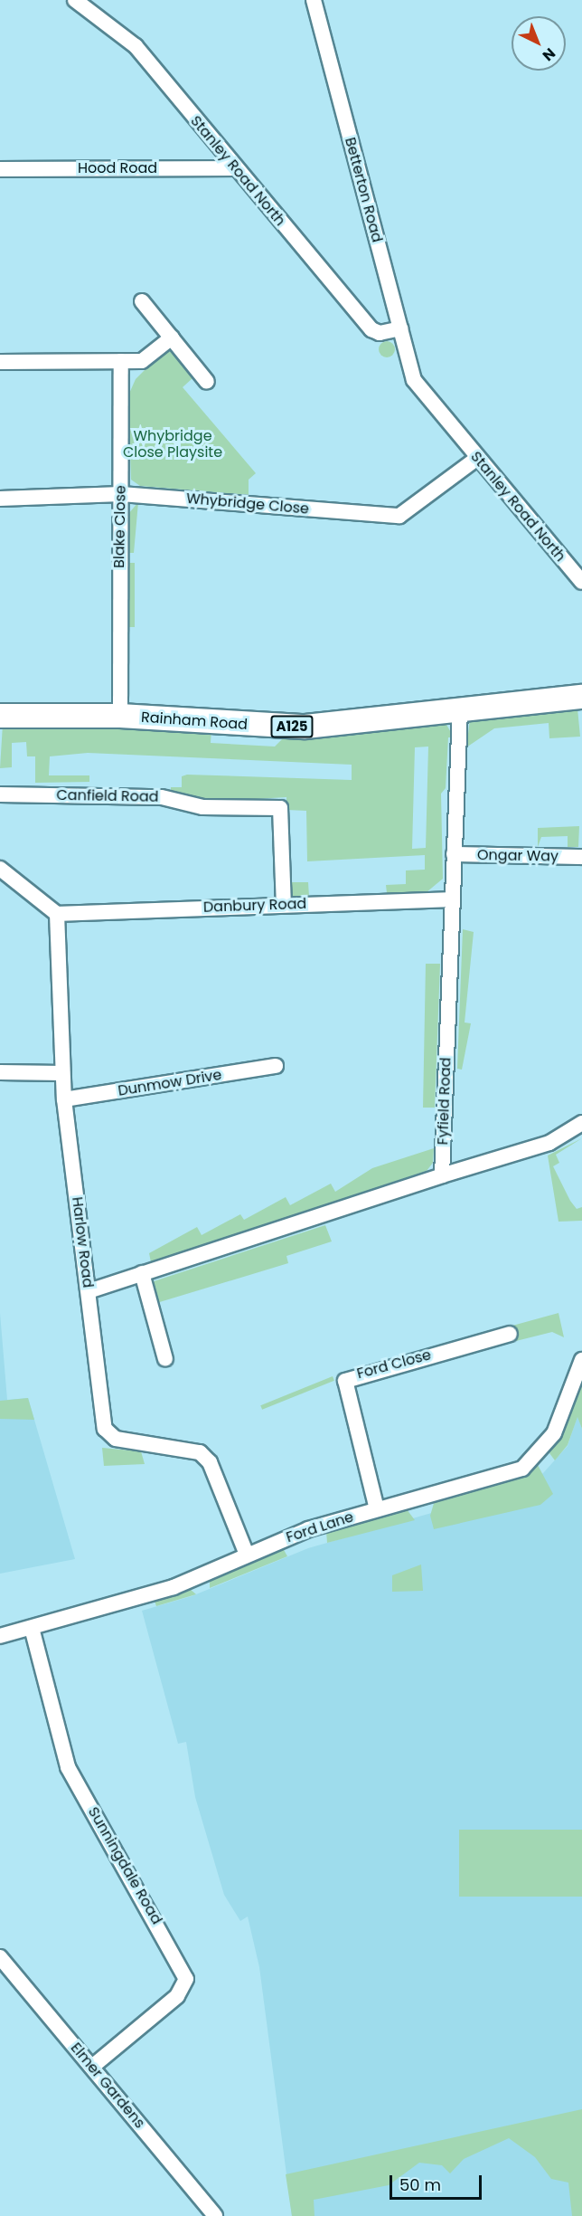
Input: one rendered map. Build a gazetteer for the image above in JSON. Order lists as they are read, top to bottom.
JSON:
{
  "streets": {
    "main road": ["Rainham Road", "A125"],
    "street": [
      "Hood Road",
      "Stanley Road North",
      "Betterton Road",
      "Whybridge Close",
      "Blake Close",
      "Canfield Road",
      "Ongar Way",
      "Danbury Road",
      "Dunmow Drive",
      "Fyfield Road",
      "Harlow Road",
      "Ford Close",
      "Ford Lane",
      "Sunningdale Road",
      "Elmer Gardens"
    ]
  },
  "crossings": [
    ["Hood Road", "Stanley Road North"],
    ["Stanley Road North", "Betterton Road"],
    ["Stanley Road North", "Whybridge Close"],
    ["Whybridge Close", "Blake Close"],
    ["Blake Close", "Rainham Road"],
    ["Rainham Road", "Fyfield Road"],
    ["Canfield Road", "Danbury Road"],
    ["Ongar Way", "Fyfield Road"],
    ["Danbury Road", "Fyfield Road"],
    ["Danbury Road", "Harlow Road"],
    ["Dunmow Drive", "Harlow Road"],
    ["Harlow Road", "Ford Lane"],
    ["Ford Close", "Ford Lane"],
    ["Ford Lane", "Sunningdale Road"],
    ["Sunningdale Road", "Elmer Gardens"]
  ],
  "parks": ["Whybridge Close Playsite"],
  "scale_bar": "50 m",
  "north": "bottom right"
}
